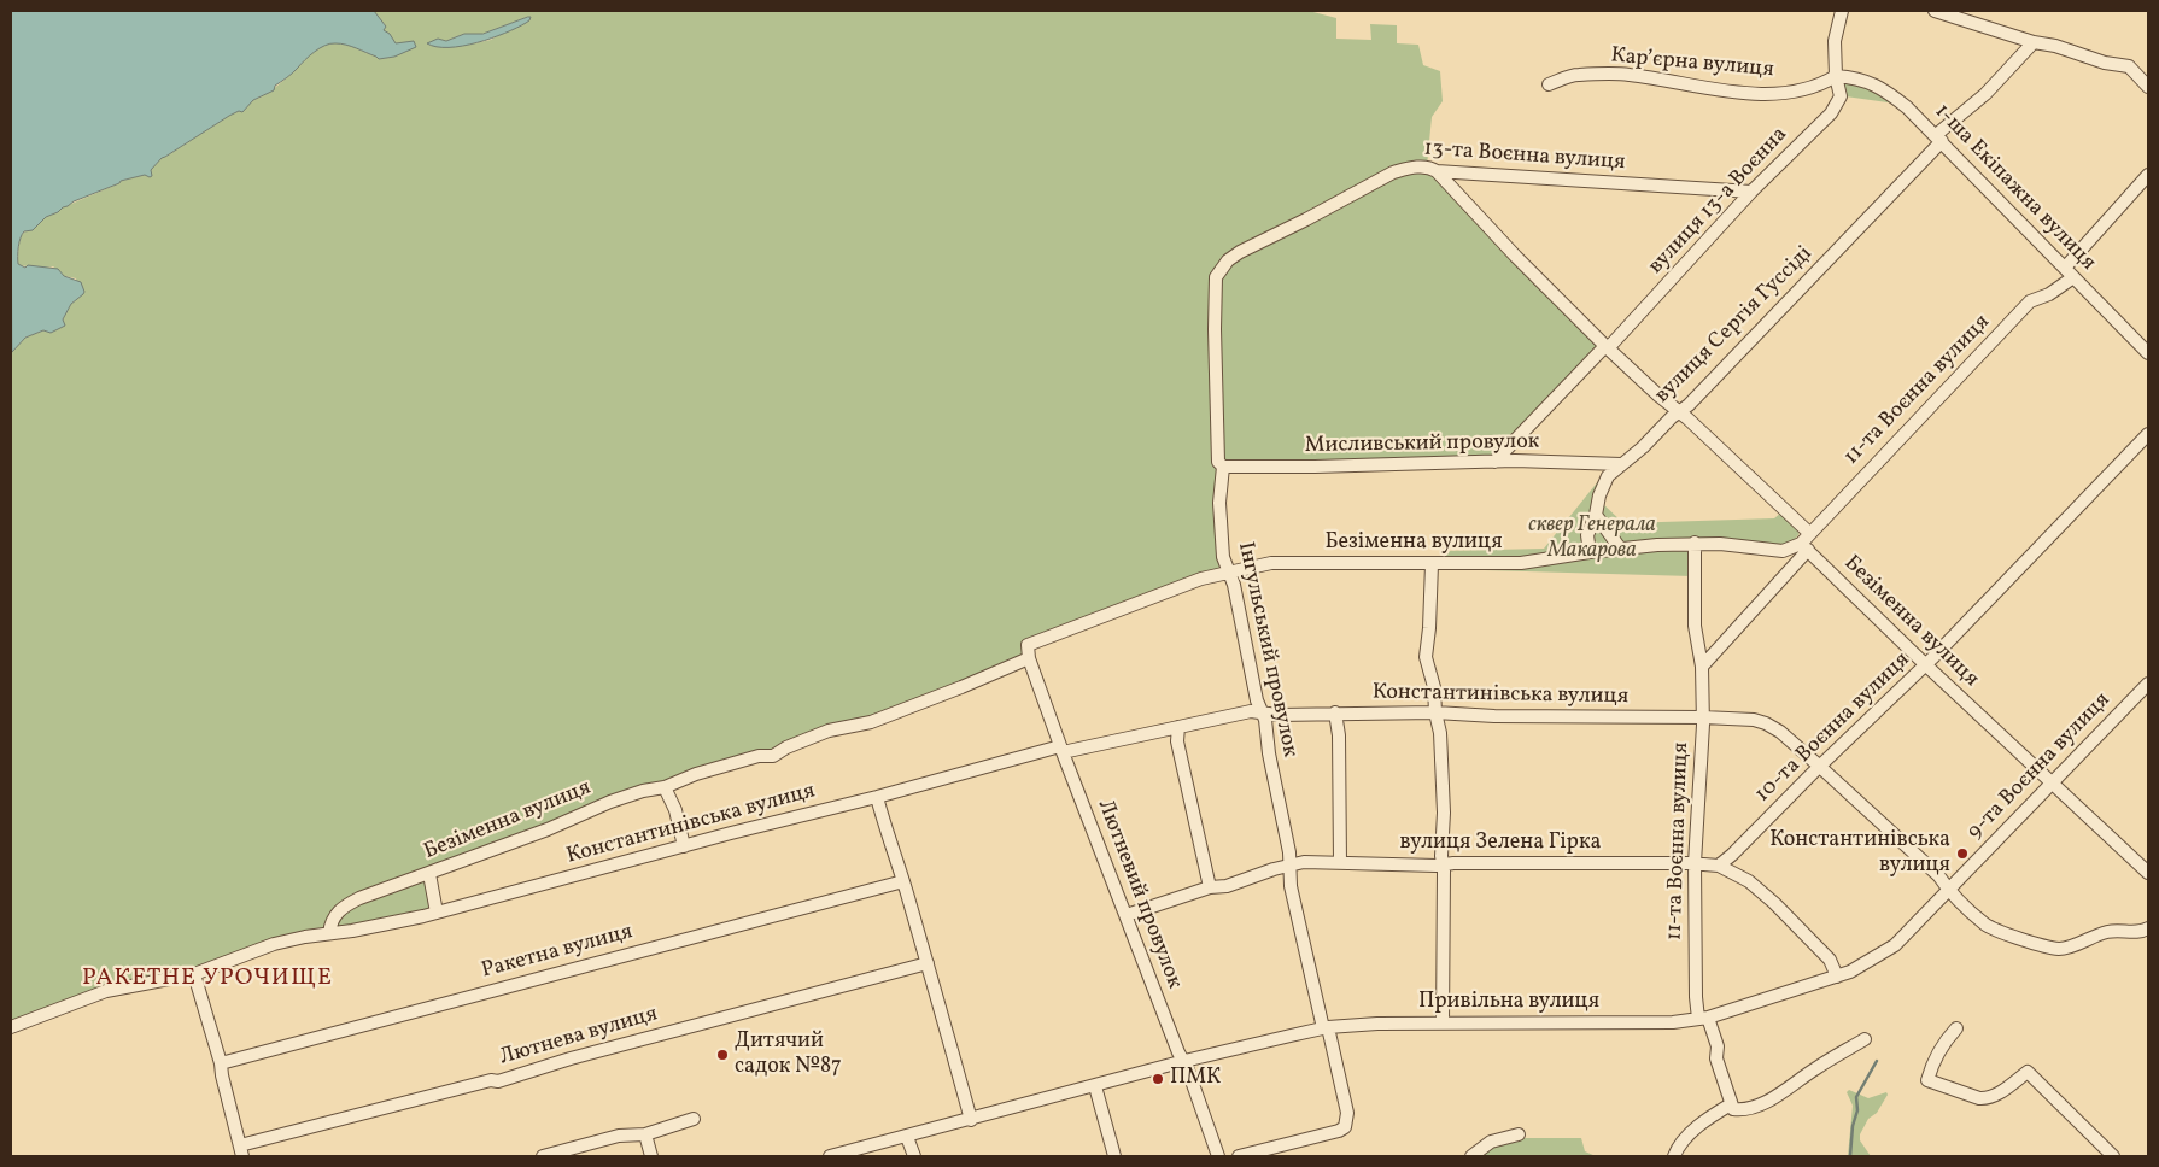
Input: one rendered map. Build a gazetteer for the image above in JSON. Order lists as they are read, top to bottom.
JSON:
{
  "streets": {
    "street": [
      "Карʼєрна вулиця",
      "13-та Воєнна вулиця",
      "1-ша Екіпажна вулиця",
      "вулиця 13-а Воєнна",
      "вулиця Сергія Гуссіді",
      "11-та Воєнна вулиця",
      "Мисливський провулок",
      "Безіменна вулиця",
      "Інгульський провулок",
      "Константинівська вулиця",
      "10-та Воєнна вулиця",
      "9-та Воєнна вулиця",
      "вулиця Зелена Гірка",
      "Лютневий провулок",
      "Ракетна вулиця",
      "Привільна вулиця",
      "Лютнева вулиця"
    ]
  },
  "crossings": [
    ["Карʼєрна вулиця", "1-ша Екіпажна вулиця"],
    ["Карʼєрна вулиця", "вулиця 13-а Воєнна"],
    ["13-та Воєнна вулиця", "вулиця 13-а Воєнна"],
    ["13-та Воєнна вулиця", "Інгульський провулок"],
    ["1-ша Екіпажна вулиця", "вулиця 13-а Воєнна"],
    ["1-ша Екіпажна вулиця", "вулиця Сергія Гуссіді"],
    ["1-ша Екіпажна вулиця", "11-та Воєнна вулиця"],
    ["вулиця 13-а Воєнна", "Мисливський провулок"],
    ["вулиця Сергія Гуссіді", "Мисливський провулок"],
    ["вулиця Сергія Гуссіді", "Безіменна вулиця"],
    ["11-та Воєнна вулиця", "Безіменна вулиця"],
    ["11-та Воєнна вулиця", "Константинівська вулиця"],
    ["11-та Воєнна вулиця", "вулиця Зелена Гірка"],
    ["11-та Воєнна вулиця", "Привільна вулиця"],
    ["Мисливський провулок", "Інгульський провулок"],
    ["Безіменна вулиця", "Інгульський провулок"],
    ["Безіменна вулиця", "Константинівська вулиця"],
    ["Безіменна вулиця", "10-та Воєнна вулиця"],
    ["Безіменна вулиця", "9-та Воєнна вулиця"],
    ["Безіменна вулиця", "Лютневий провулок"],
    ["Інгульський провулок", "Константинівська вулиця"],
    ["Інгульський провулок", "вулиця Зелена Гірка"],
    ["Інгульський провулок", "Привільна вулиця"],
    ["Константинівська вулиця", "10-та Воєнна вулиця"],
    ["Константинівська вулиця", "9-та Воєнна вулиця"],
    ["Константинівська вулиця", "Лютневий провулок"],
    ["10-та Воєнна вулиця", "вулиця Зелена Гірка"],
    ["9-та Воєнна вулиця", "Привільна вулиця"],
    ["вулиця Зелена Гірка", "Лютневий провулок"],
    ["вулиця Зелена Гірка", "Привільна вулиця"],
    ["Лютневий провулок", "Привільна вулиця"]
  ],
  "districts": ["РАКЕТНЕ УРОЧИЩЕ"],
  "parks": ["сквер Генерала Макарова"],
  "places": ["Константинівська вулиця", "Дитячий садок №87", "ПМК"]
}
